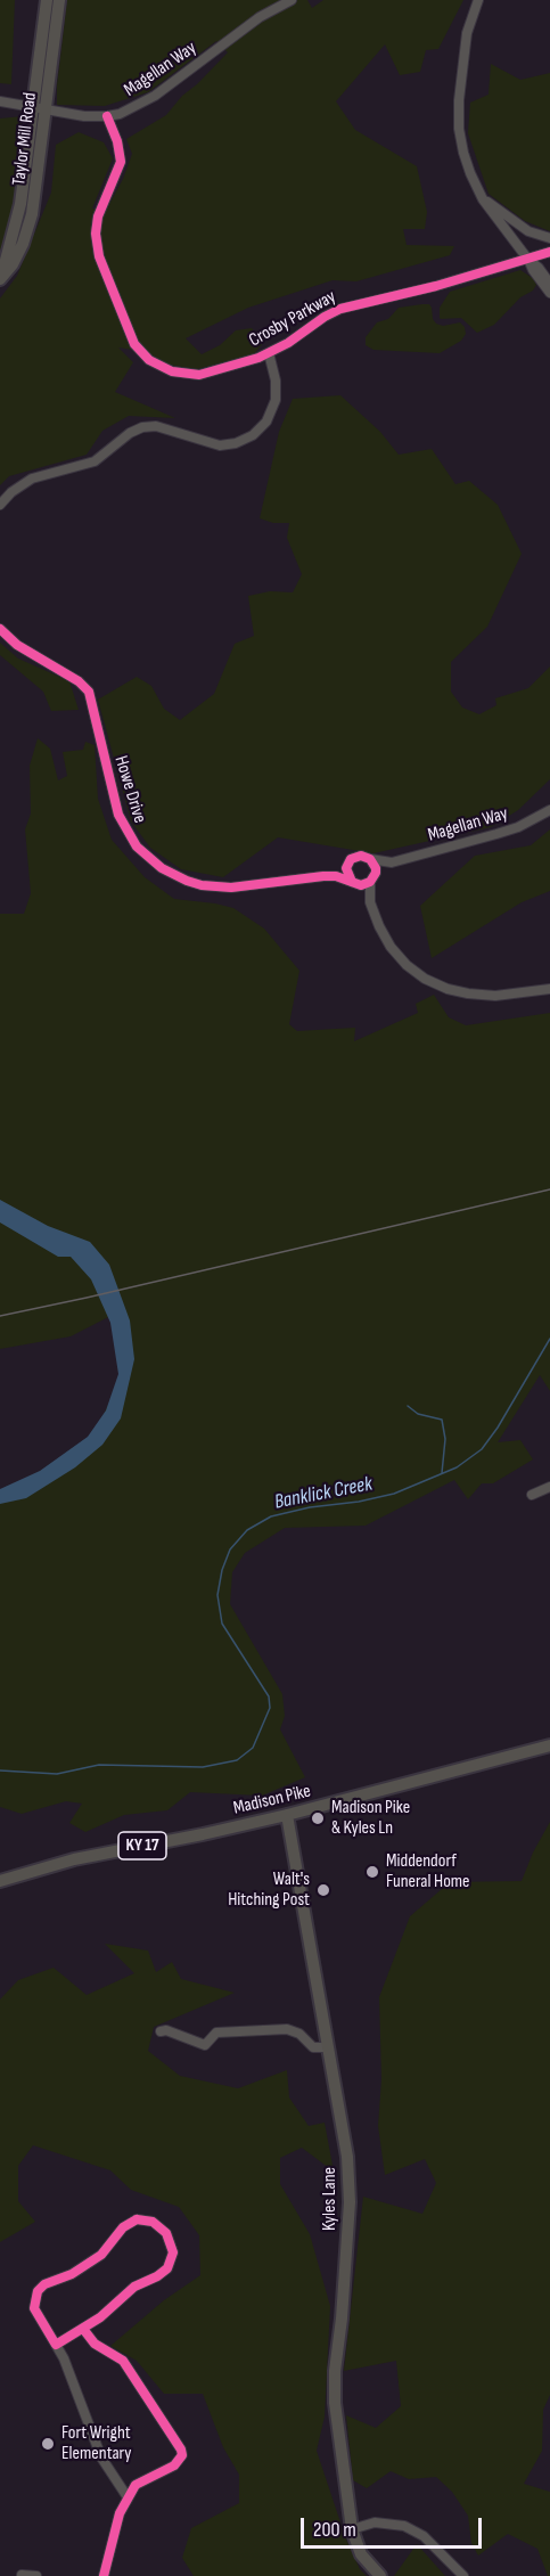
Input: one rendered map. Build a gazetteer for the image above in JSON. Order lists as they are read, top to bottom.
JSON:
{
  "streets": {
    "main road": [
      "Taylor Mill Road",
      "Madison Pike",
      "KY 17",
      "Kyles Lane"
    ],
    "street": ["Magellan Way", "Crosby Parkway", "Howe Drive"]
  },
  "crossings": [
    ["Magellan Way", "Taylor Mill Road"],
    ["Magellan Way", "Crosby Parkway"],
    ["Magellan Way", "Howe Drive"],
    ["Madison Pike", "Kyles Lane"]
  ],
  "water": ["Banklick Creek"],
  "places": [
    "Madison Pike & Kyles Ln",
    "Middendorf Funeral Home",
    "Walt's Hitching Post",
    "Fort Wright Elementary"
  ],
  "scale_bar": "200 m"
}
